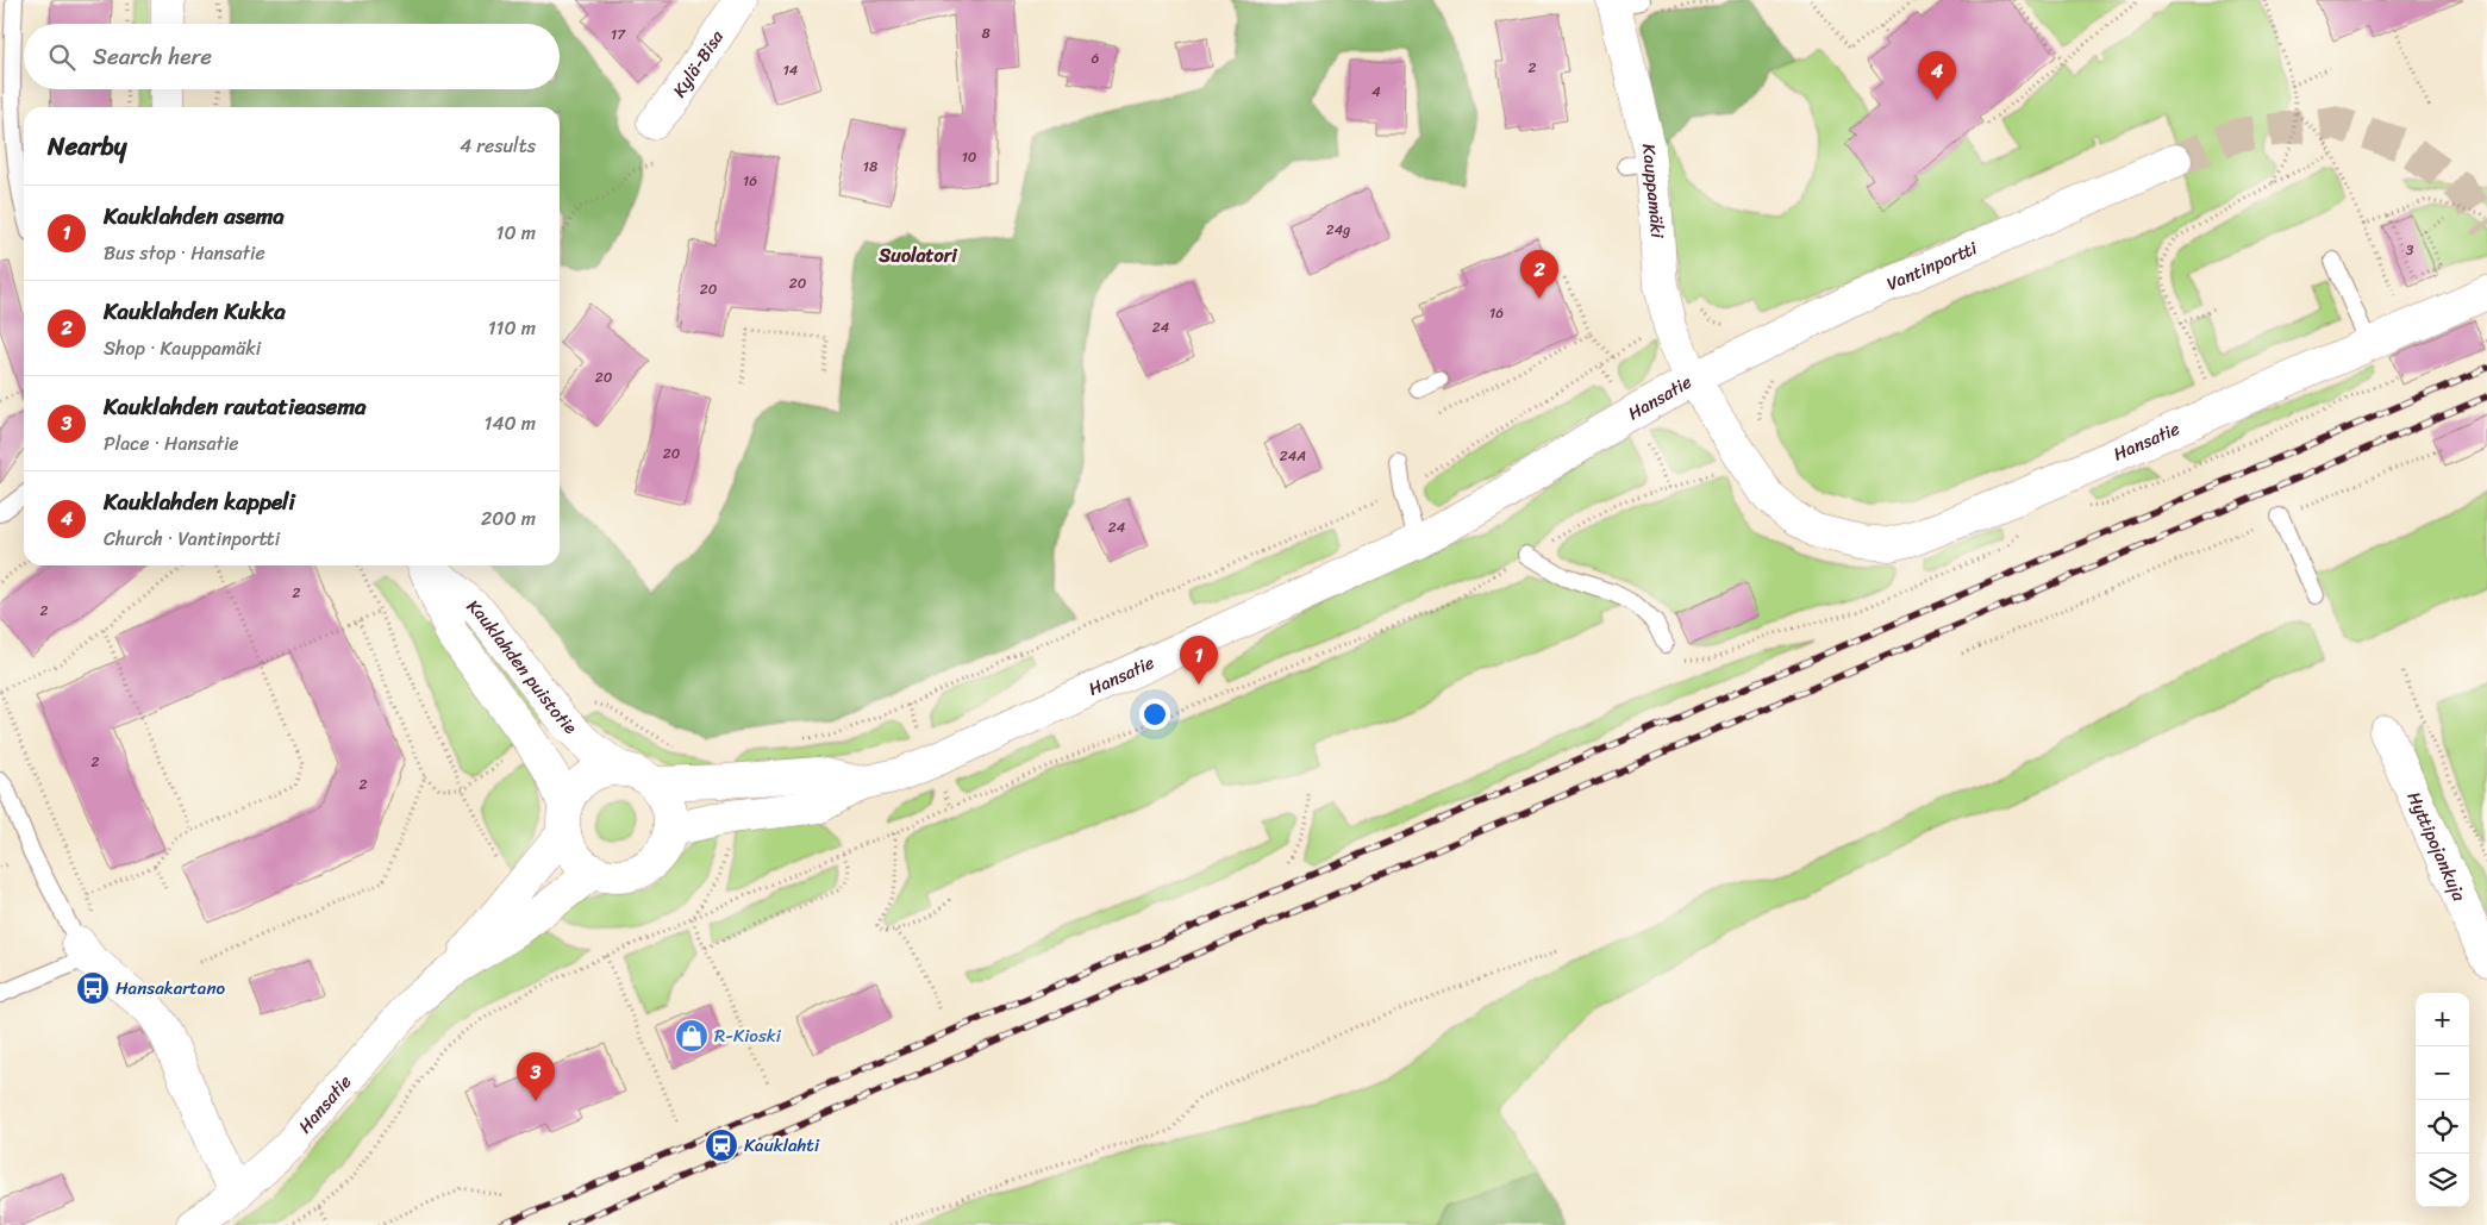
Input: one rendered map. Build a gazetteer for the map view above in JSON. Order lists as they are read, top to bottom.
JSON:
{
  "streets": {
    "main road": [
      "Kylä-Bisa",
      "Kauppamäki",
      "Vantinportti",
      "Hansatie",
      "Kauklahden puistotie",
      "Hyttipojankuja"
    ]
  },
  "crossings": [
    ["Kauppamäki", "Vantinportti"],
    ["Kauppamäki", "Hansatie"],
    ["Vantinportti", "Hansatie"],
    ["Hansatie", "Kauklahden puistotie"]
  ],
  "districts": ["Suolatori"],
  "places": {
    "bus stop": ["Hansakartano"],
    "shop": ["R-Kioski"],
    "station": ["Kauklahti"]
  },
  "house_numbers": [
    "8",
    "17",
    "6",
    "2",
    "14",
    "4",
    "10",
    "18",
    "16",
    "24g",
    "3",
    "20",
    "20",
    "16",
    "24",
    "20",
    "20",
    "24A",
    "24",
    "2",
    "2",
    "2",
    "2"
  ],
  "page": {
    "search": "Search here",
    "pins": [
      "4",
      "2",
      "1",
      "3"
    ],
    "heading": ["Nearby", "4 results"],
    "list": [
      {
        "mark": "1",
        "name": "Kauklahden asema",
        "note": "Bus stop · Hansatie",
        "value": "10 m"
      },
      {
        "mark": "2",
        "name": "Kauklahden Kukka",
        "note": "Shop · Kauppamäki",
        "value": "110 m"
      },
      {
        "mark": "3",
        "name": "Kauklahden rautatieasema",
        "note": "Place · Hansatie",
        "value": "140 m"
      },
      {
        "mark": "4",
        "name": "Kauklahden kappeli",
        "note": "Church · Vantinportti",
        "value": "200 m"
      }
    ],
    "map_buttons": ["+", "−"]
  }
}
